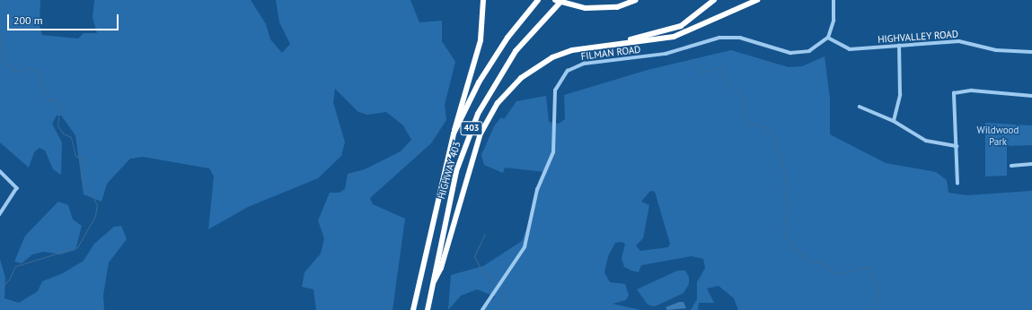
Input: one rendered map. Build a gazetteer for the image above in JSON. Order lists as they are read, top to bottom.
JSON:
{
  "streets": {
    "highway": ["403", "HIGHWAY 403"],
    "street": ["HIGHVALLEY ROAD", "FILMAN ROAD"]
  },
  "crossings": [
    ["HIGHVALLEY ROAD", "FILMAN ROAD"]
  ],
  "parks": ["Wildwood Park"],
  "scale_bar": "200 m"
}
